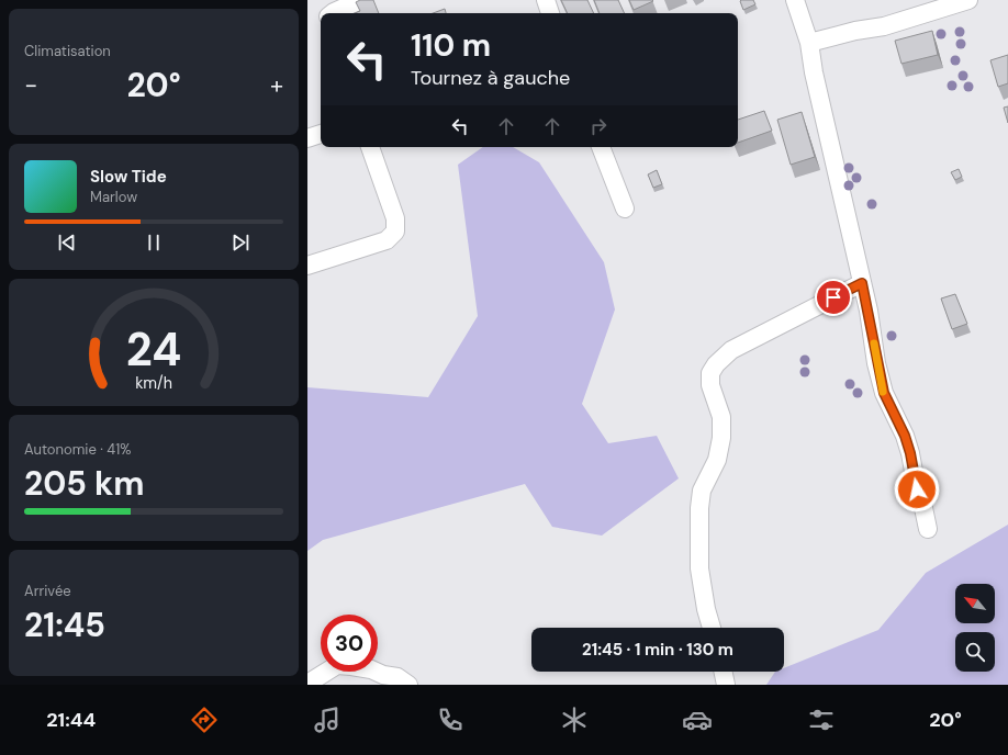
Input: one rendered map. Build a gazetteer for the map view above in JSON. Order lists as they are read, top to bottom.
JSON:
{
  "north": "top left",
  "page": {
    "tile": [
      "Climatisation",
      ["Autonomie · 41%", "205 km"],
      ["Arrivée", "21:45"]
    ],
    "turn": ["110 m", "Tournez à gauche"],
    "heat": ["−", "20°", "+"],
    "song": ["Slow Tide", "Marlow"],
    "limit": "30",
    "trip": "21:45 · 1 min · 130 m",
    "tabs": ["21:44", "20°"],
    "gauge": ["24", "km/h"]
  }
}
